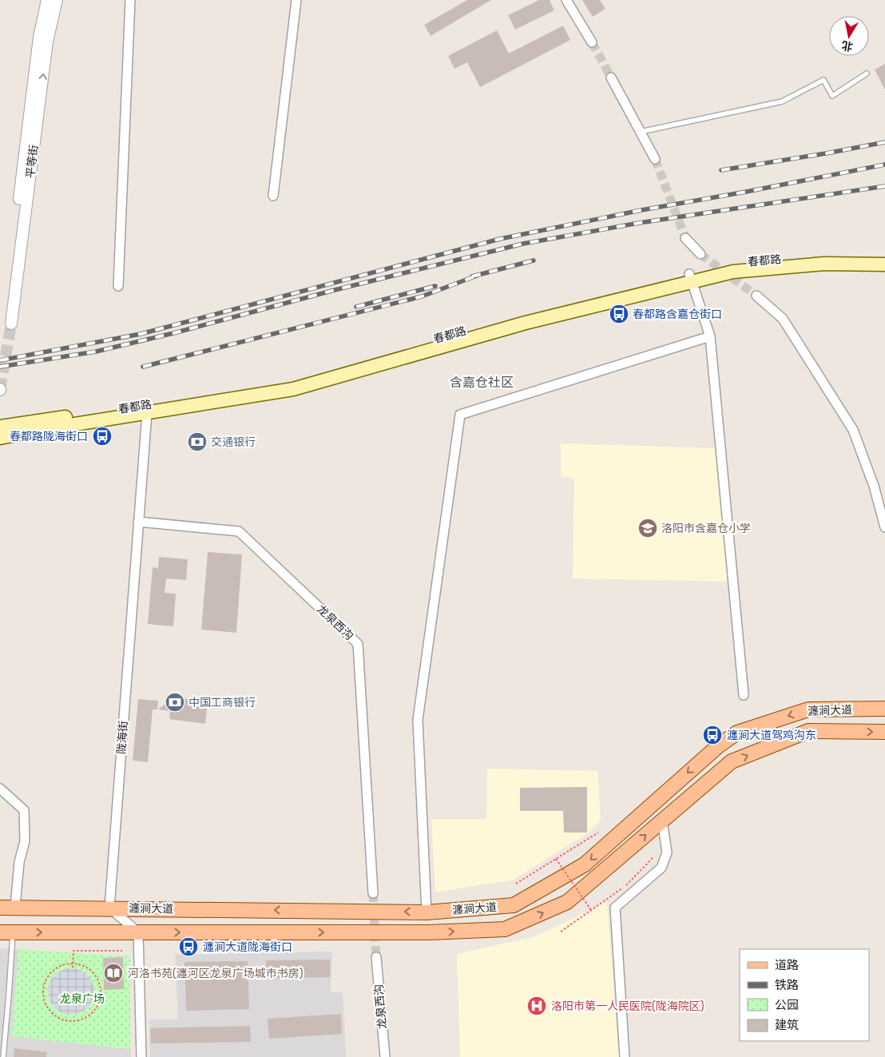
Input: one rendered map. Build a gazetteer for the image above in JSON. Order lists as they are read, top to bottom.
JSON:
{
  "streets": {
    "main road": ["春都路", "瀍涧大道"],
    "street": ["平等街", "龙泉西沟", "陇海街"]
  },
  "crossings": [
    ["春都路", "陇海街"],
    ["龙泉西沟", "陇海街"],
    ["瀍涧大道", "陇海街"]
  ],
  "districts": ["含嘉仓社区"],
  "parks": ["龙泉广场"],
  "places": {
    "bus stop": [
      "春都路含嘉仓街口",
      "春都路陇海街口",
      "瀍涧大道驾鸡沟东",
      "瀍涧大道陇海街口"
    ],
    "bank": ["交通银行", "中国工商银行"],
    "school or university": ["洛阳市含嘉仓小学"],
    "library": ["河洛书苑(瀍河区龙泉广场城市书房)"],
    "hospital": ["洛阳市第一人民医院(陇海院区)"]
  },
  "legend": [
    "道路",
    "铁路",
    "公园",
    "建筑"
  ],
  "north": "bottom"
}
